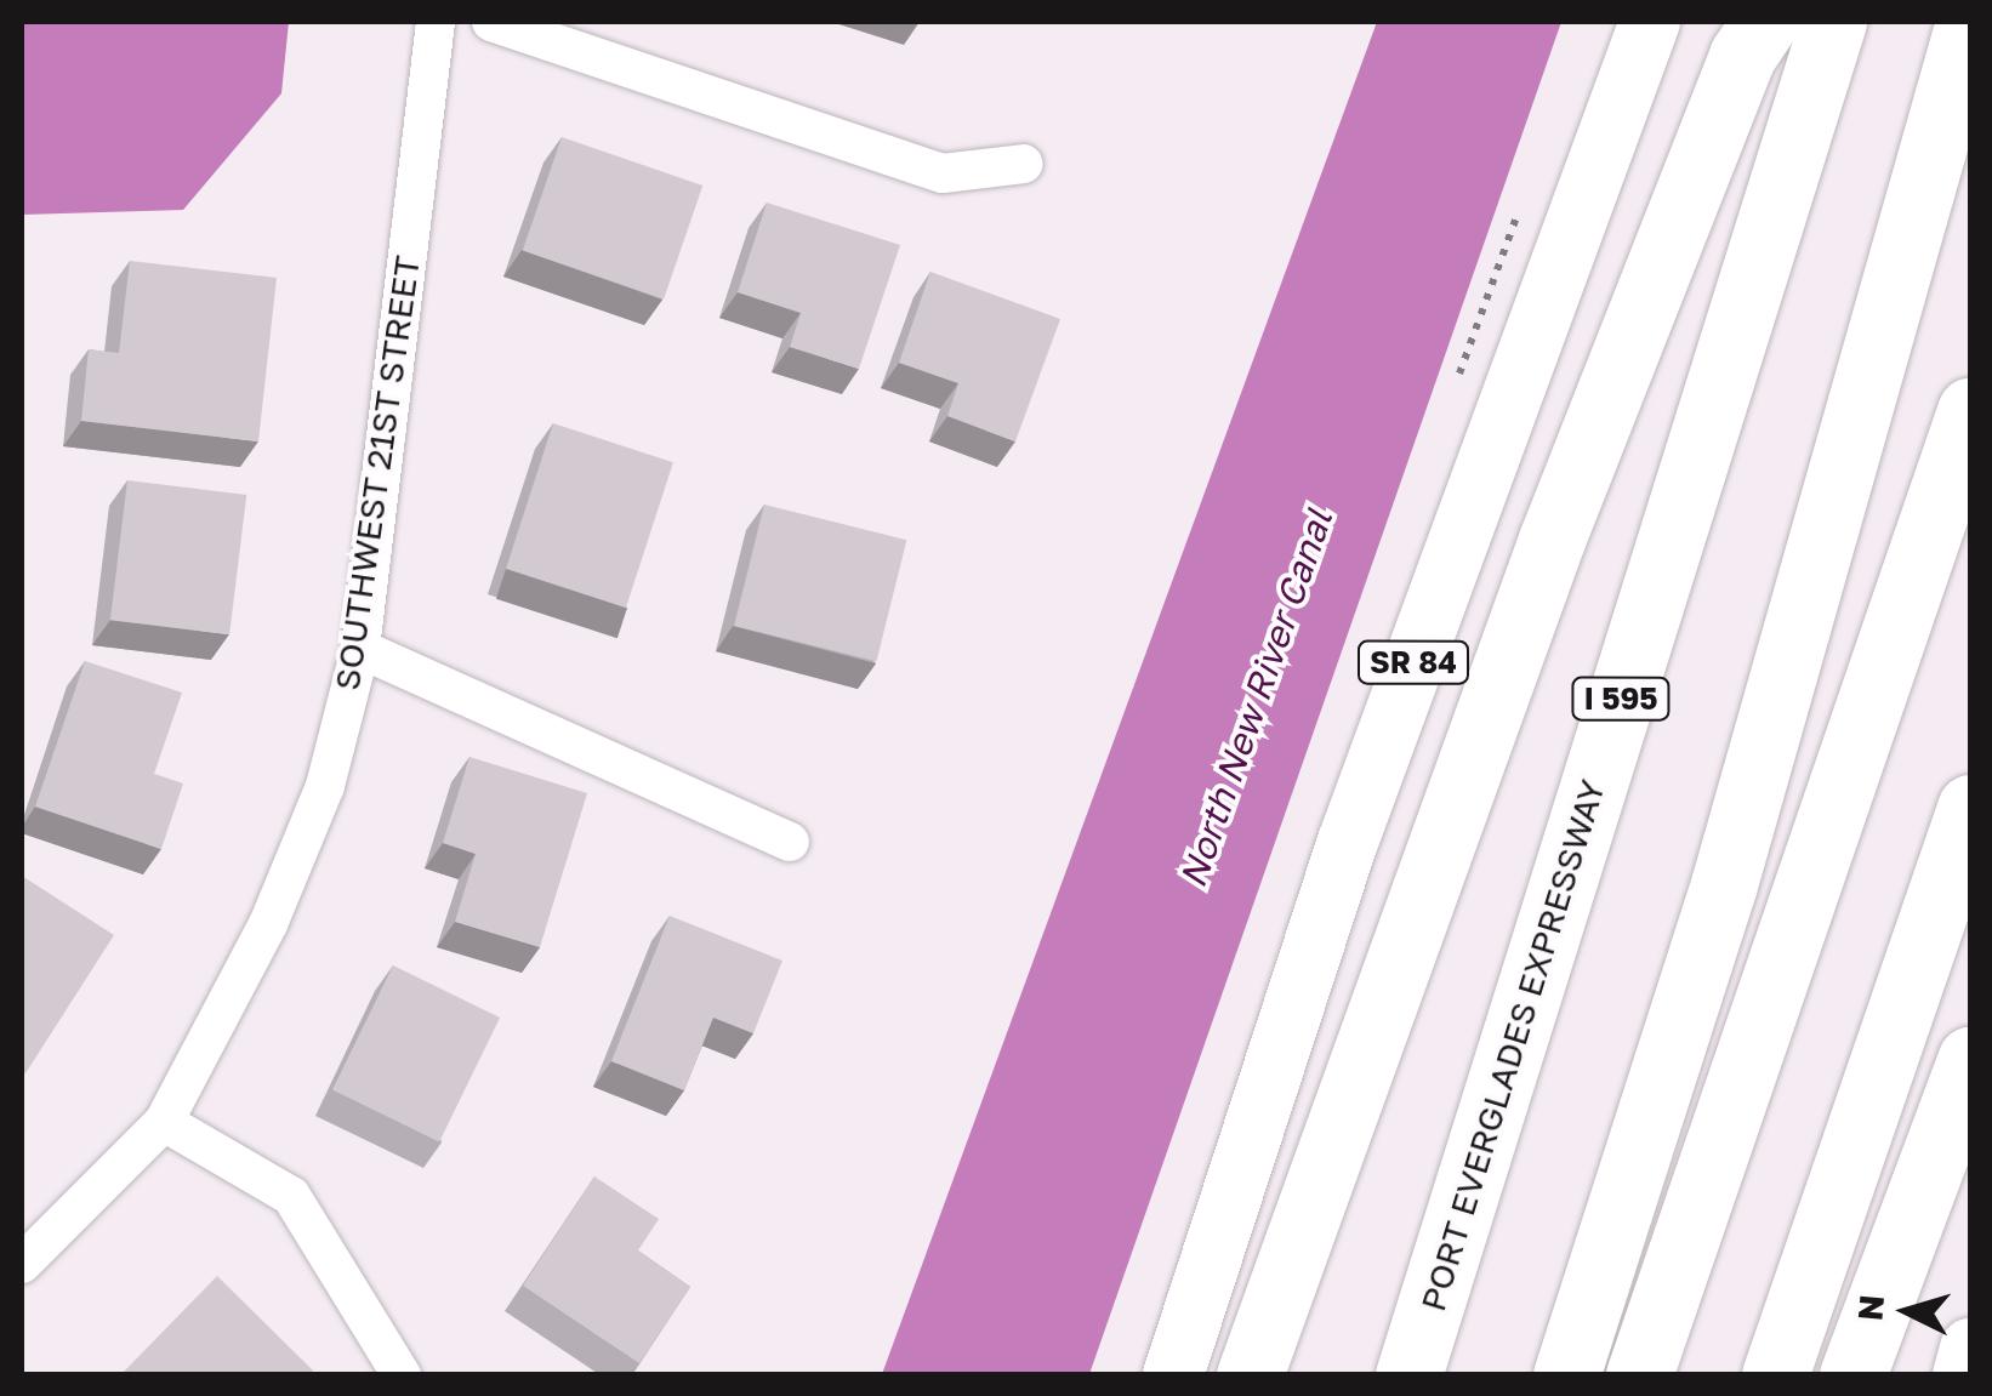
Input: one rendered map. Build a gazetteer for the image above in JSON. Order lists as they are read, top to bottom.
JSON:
{
  "streets": {
    "highway": ["I 595", "PORT EVERGLADES EXPRESSWAY"],
    "main road": ["SR 84"],
    "street": ["SOUTHWEST 21ST STREET"]
  },
  "water": ["North New River Canal"],
  "north": "left"
}
